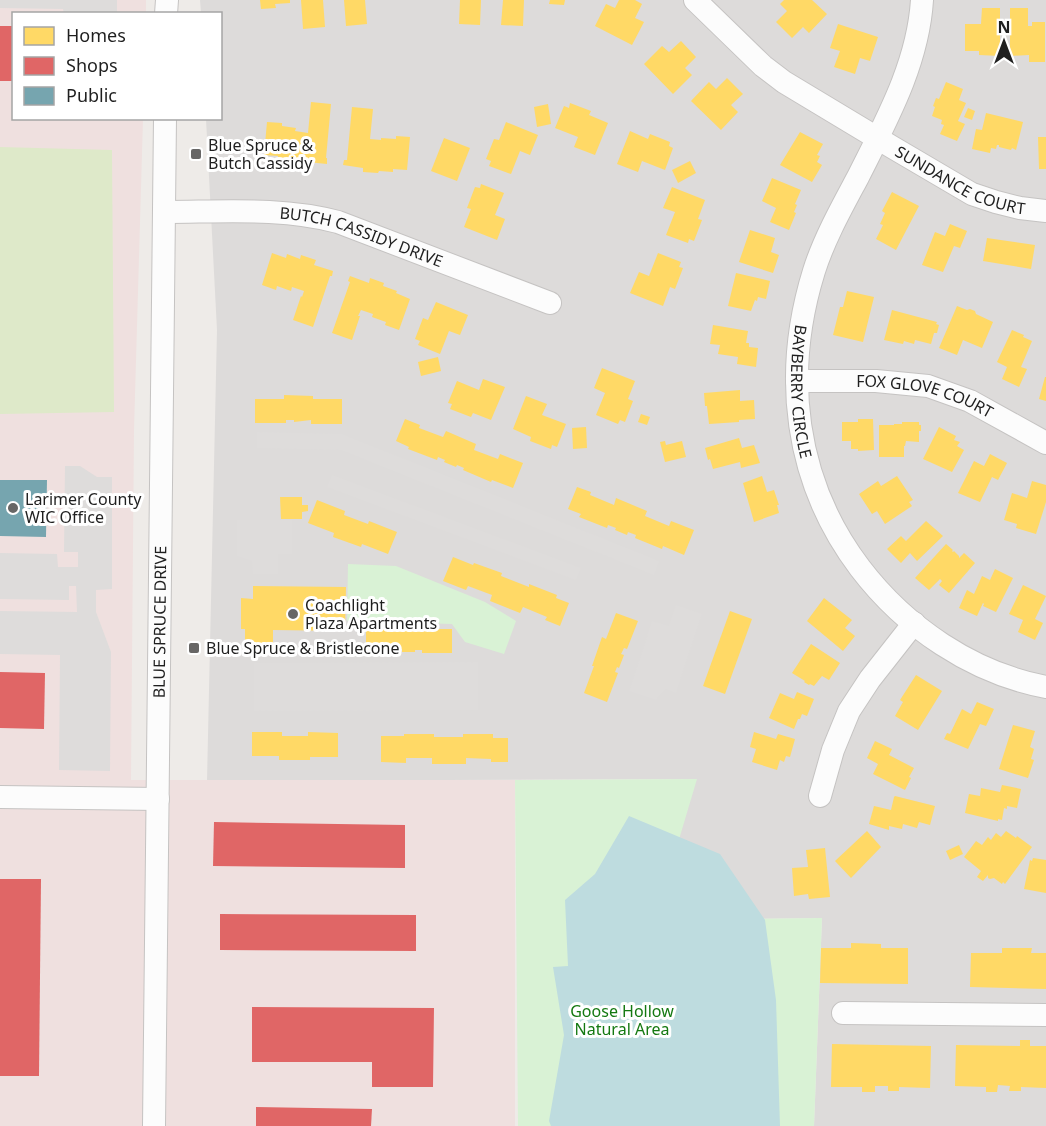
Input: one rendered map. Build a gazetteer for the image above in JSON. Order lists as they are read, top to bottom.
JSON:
{
  "streets": {
    "street": [
      "SUNDANCE COURT",
      "BUTCH CASSIDY DRIVE",
      "BAYBERRY CIRCLE",
      "FOX GLOVE COURT",
      "BLUE SPRUCE DRIVE"
    ]
  },
  "crossings": [
    ["SUNDANCE COURT", "BAYBERRY CIRCLE"],
    ["BUTCH CASSIDY DRIVE", "BLUE SPRUCE DRIVE"],
    ["BAYBERRY CIRCLE", "FOX GLOVE COURT"]
  ],
  "parks": ["Goose Hollow Natural Area"],
  "places": {
    "transit": ["Blue Spruce & Butch Cassidy", "Blue Spruce & Bristlecone"],
    "other": ["Larimer County WIC Office", "Coachlight Plaza Apartments"]
  },
  "legend": ["Homes", "Shops", "Public"],
  "north": "top"
}
